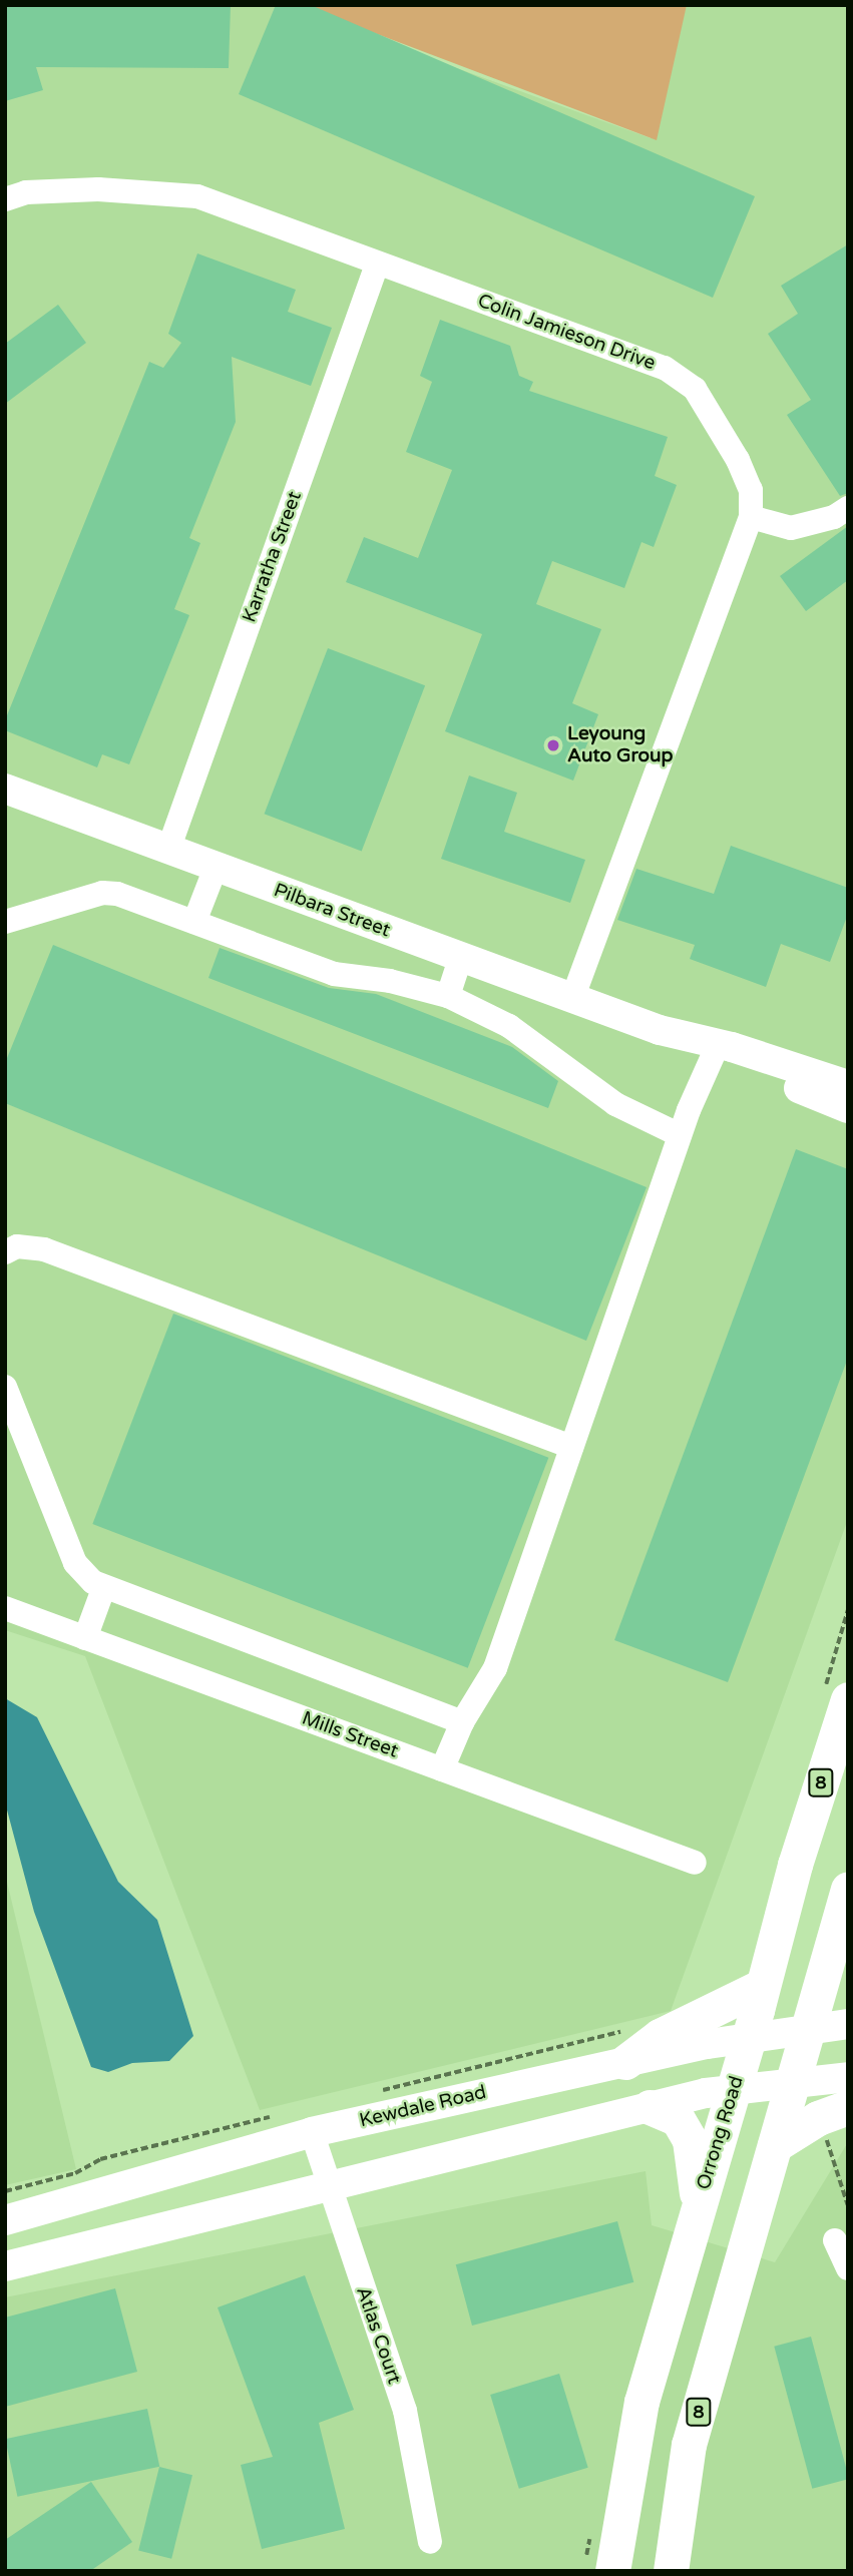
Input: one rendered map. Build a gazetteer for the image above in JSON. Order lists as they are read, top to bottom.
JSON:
{
  "streets": {
    "highway": ["8", "Orrong Road"],
    "main road": ["Pilbara Street", "Kewdale Road"],
    "street": [
      "Colin Jamieson Drive",
      "Karratha Street",
      "Mills Street",
      "Atlas Court"
    ]
  },
  "crossings": [
    ["Colin Jamieson Drive", "Karratha Street"],
    ["Colin Jamieson Drive", "Pilbara Street"],
    ["Karratha Street", "Pilbara Street"],
    ["8", "Kewdale Road"],
    ["Kewdale Road", "Orrong Road"],
    ["Kewdale Road", "Atlas Court"]
  ],
  "places": ["Leyoung Auto Group"]
}
